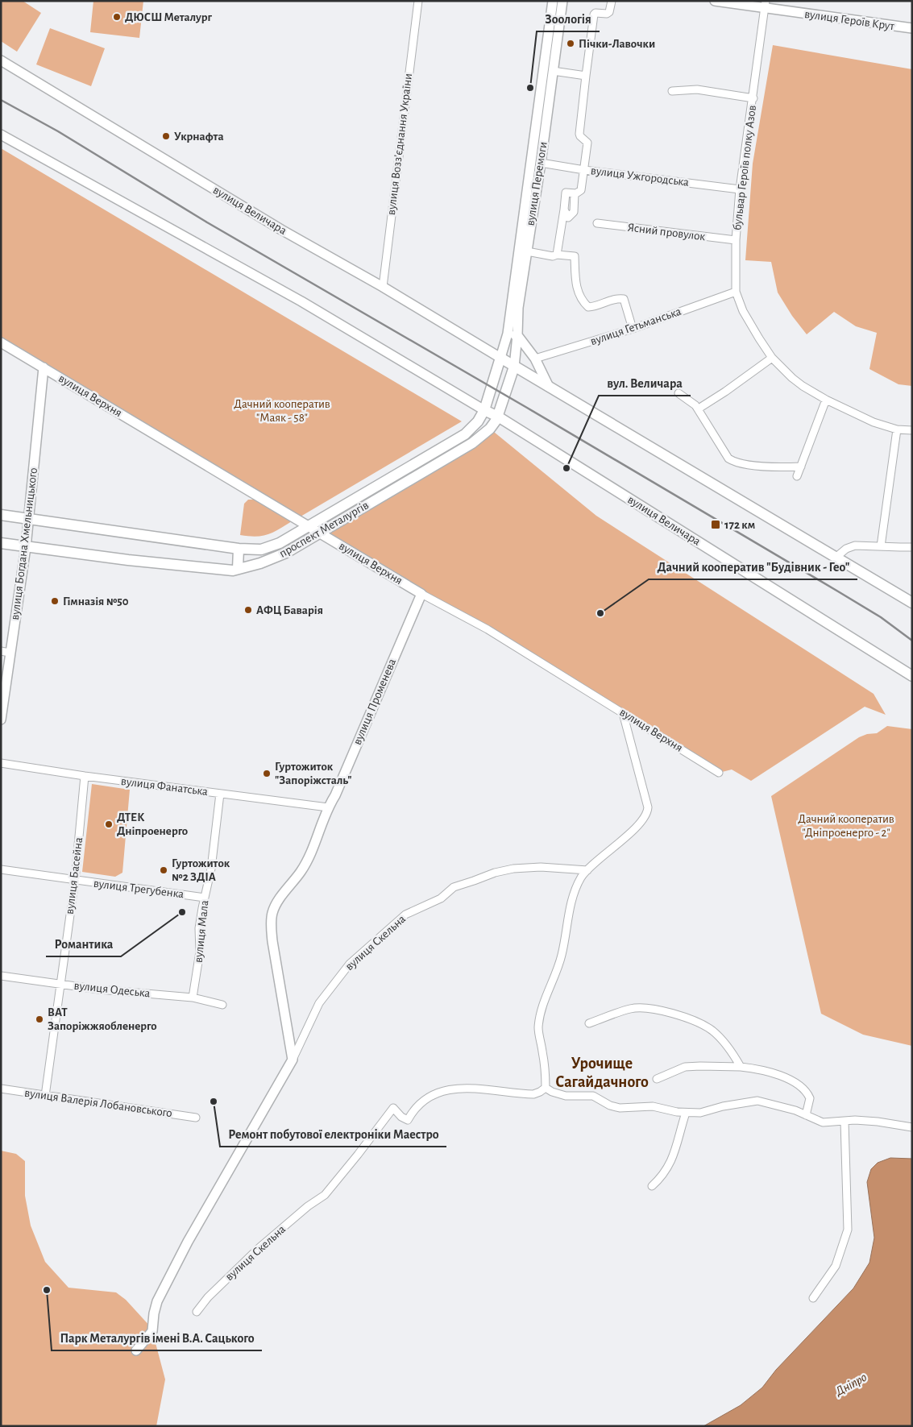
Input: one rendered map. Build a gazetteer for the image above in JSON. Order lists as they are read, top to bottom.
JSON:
{
  "streets": {
    "main road": ["вулиця Величара", "проспект Металургів"],
    "street": [
      "вулиця Героїв Крут",
      "вулиця Воззʼєднання України",
      "бульвар Героїв полку Азов",
      "вулиця Ужгородська",
      "вулиця Перемоги",
      "Ясний провулок",
      "вулиця Гетьманська",
      "вулиця Верхня",
      "вулиця Богдана Хмельницького",
      "вулиця Променева",
      "вулиця Фанатська",
      "вулиця Басейна",
      "вулиця Трегубенка",
      "вулиця Мала",
      "вулиця Скельна",
      "вулиця Одеська",
      "вулиця Валерія Лобановського"
    ]
  },
  "crossings": [
    ["вулиця Героїв Крут", "бульвар Героїв полку Азов"],
    ["вулиця Воззʼєднання України", "вулиця Величара"],
    ["бульвар Героїв полку Азов", "вулиця Ужгородська"],
    ["бульвар Героїв полку Азов", "Ясний провулок"],
    ["бульвар Героїв полку Азов", "вулиця Гетьманська"],
    ["вулиця Ужгородська", "вулиця Перемоги"],
    ["вулиця Перемоги", "вулиця Величара"],
    ["вулиця Перемоги", "проспект Металургів"],
    ["вулиця Величара", "проспект Металургів"],
    ["вулиця Верхня", "проспект Металургів"],
    ["вулиця Верхня", "вулиця Богдана Хмельницького"],
    ["вулиця Верхня", "вулиця Променева"],
    ["проспект Металургів", "вулиця Богдана Хмельницького"],
    ["вулиця Променева", "вулиця Фанатська"],
    ["вулиця Променева", "вулиця Скельна"],
    ["вулиця Фанатська", "вулиця Басейна"],
    ["вулиця Фанатська", "вулиця Мала"],
    ["вулиця Басейна", "вулиця Трегубенка"],
    ["вулиця Басейна", "вулиця Одеська"],
    ["вулиця Басейна", "вулиця Валерія Лобановського"],
    ["вулиця Трегубенка", "вулиця Мала"],
    ["вулиця Мала", "вулиця Одеська"]
  ],
  "districts": ["Урочище Сагайдачного"],
  "water": ["Дніпро"],
  "parks": ["Дачний кооператив \"Маяк - 58\"", "Дачний кооператив \"Дніпроенерго - 2\""],
  "places": {
    "other": [
      "ДЮСШ Металург",
      "Пічки-Лавочки",
      "Зоологія",
      "Укрнафта",
      "вул. Величара",
      "Гімназія №50",
      "АФЦ Баварiя",
      "Дачний кооператив \"Будівник - Гео\"",
      "Гуртожиток \"Запоріжсталь\"",
      "ДТЕК Дніпроенерго",
      "Гуртожиток №2 ЗДІА",
      "Романтика",
      "ВАТ Запоріжжяобленерго",
      "Ремонт побутової електроніки Маестро",
      "Парк Металургів імені В.А. Сацького"
    ],
    "transit": ["172 км"]
  }
}
